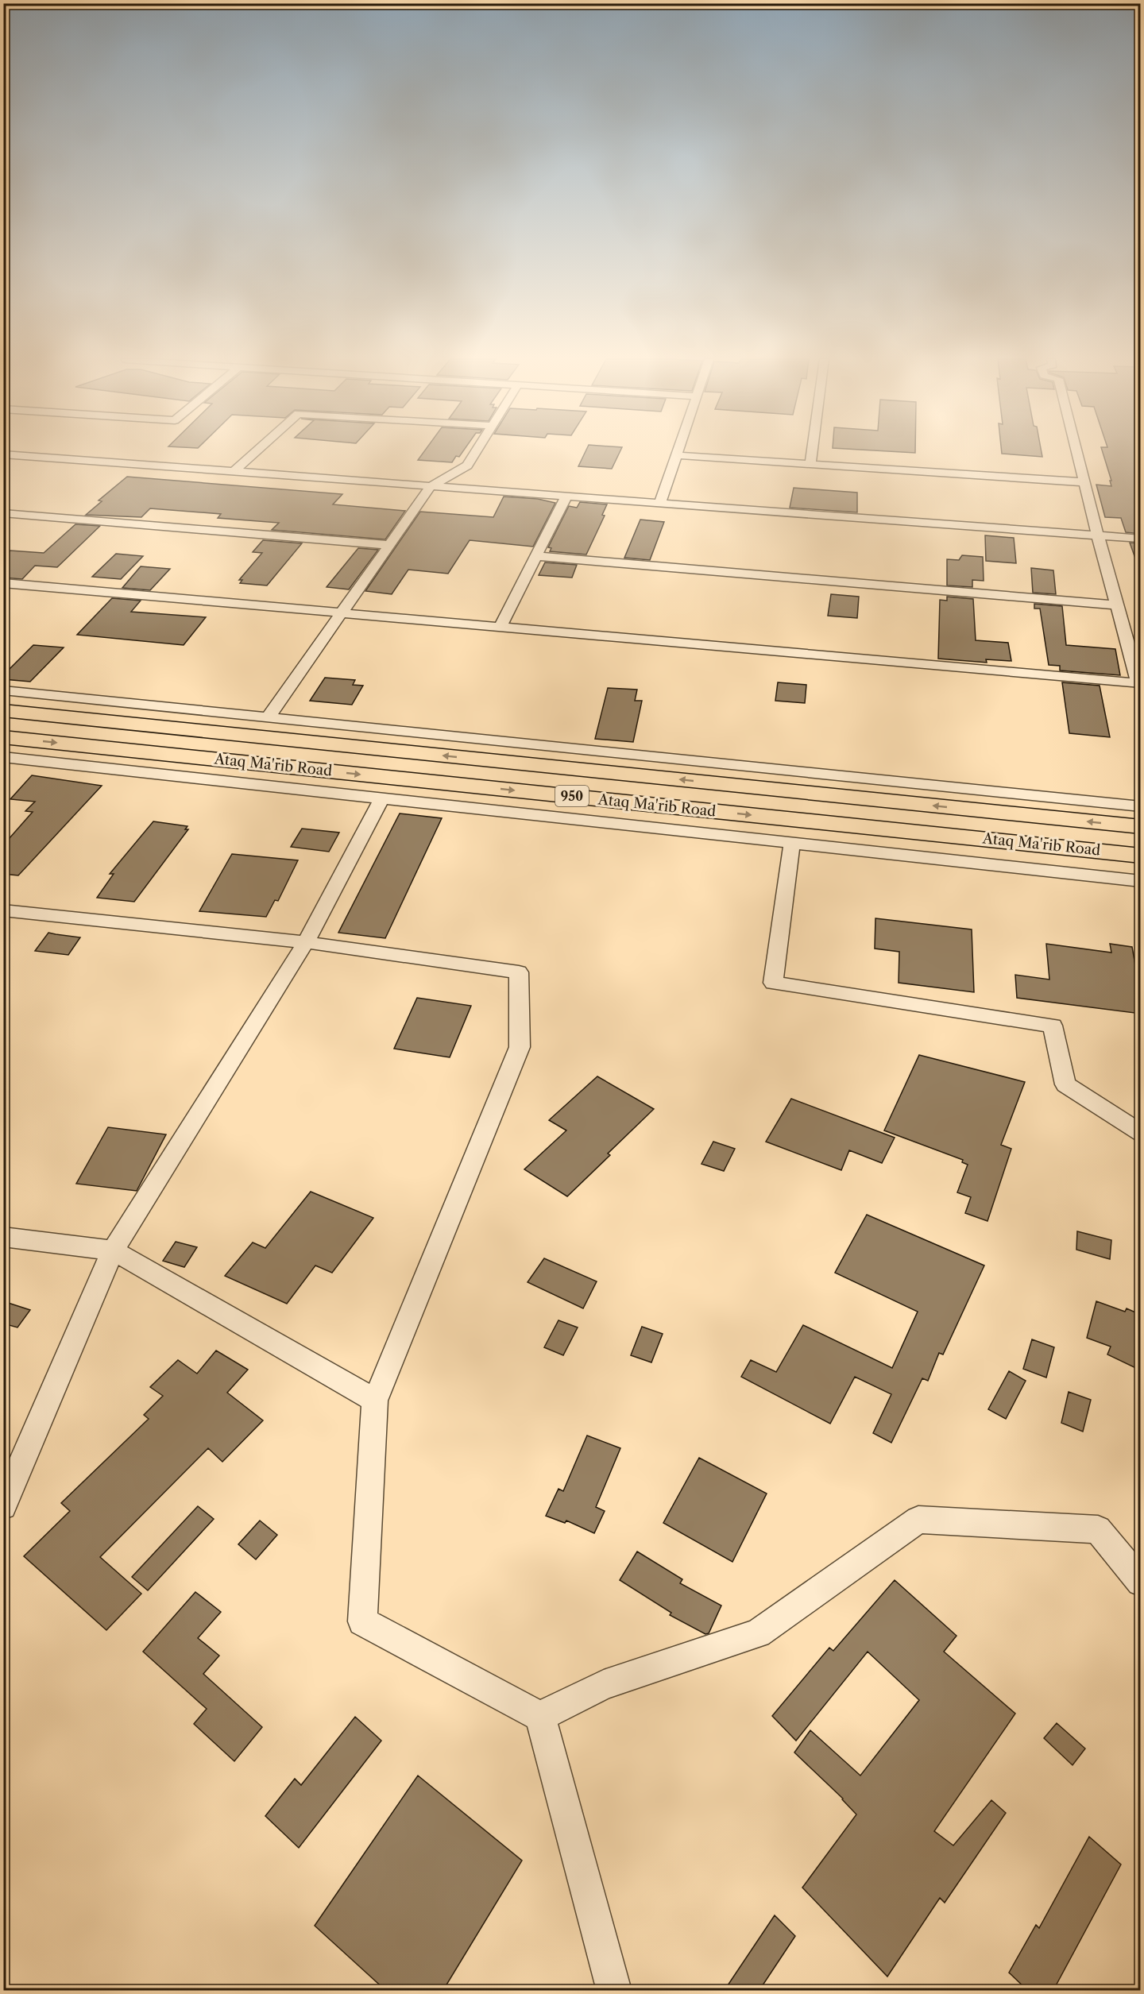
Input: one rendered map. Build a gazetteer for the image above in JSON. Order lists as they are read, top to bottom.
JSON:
{
  "streets": {
    "main road": ["Ataq Ma'rib Road", "950"]
  }
}
